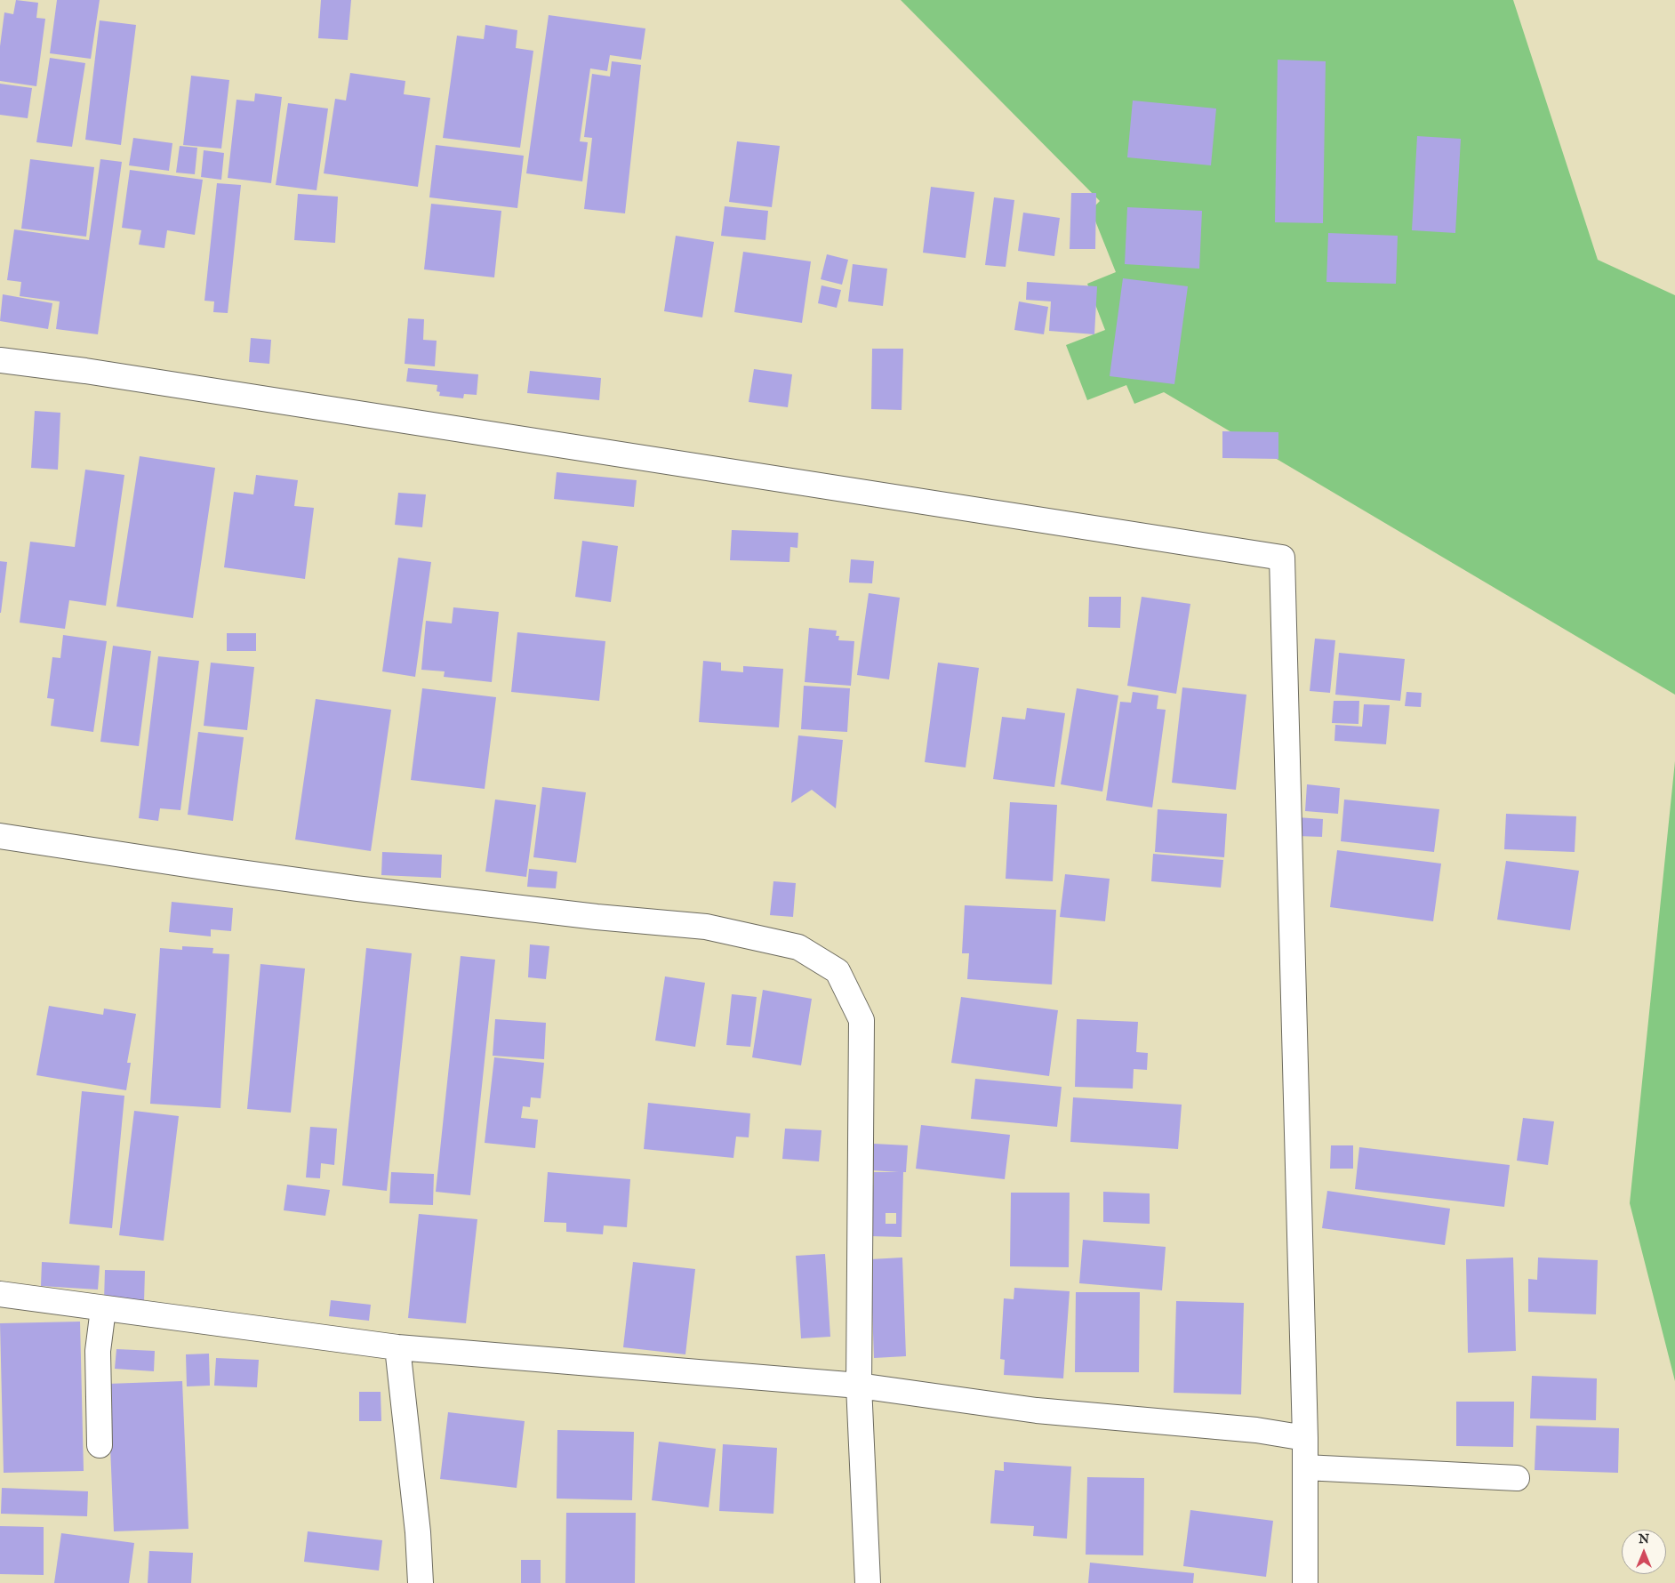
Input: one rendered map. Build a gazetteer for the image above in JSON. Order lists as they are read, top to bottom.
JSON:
{
  "north": "top"
}
